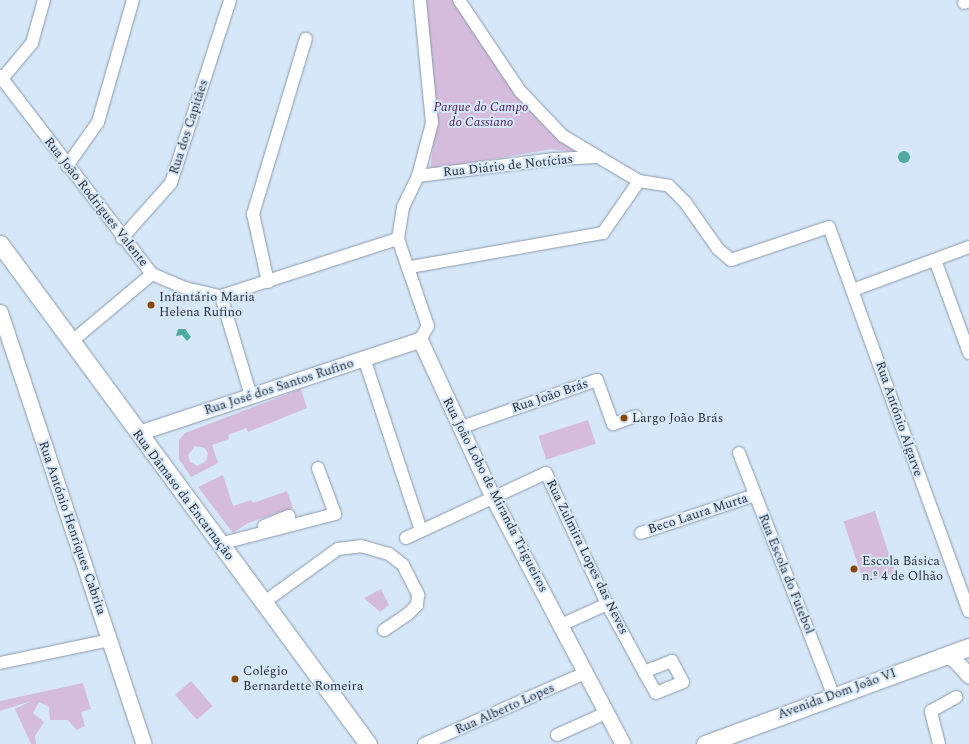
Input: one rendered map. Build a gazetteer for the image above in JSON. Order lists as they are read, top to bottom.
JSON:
{
  "streets": {
    "main road": ["Rua Dâmaso da Encarnação", "Avenida Dom João VI"],
    "street": [
      "Rua dos Capitães",
      "Rua Diário de Notícias",
      "Rua João Rodrigues Valente",
      "Rua José dos Santos Rufino",
      "Rua João Brás",
      "Rua António Algarve",
      "Rua João Lobo de Miranda Trigueiros",
      "Beco Laura Murta",
      "Rua António Henriques Cabrita",
      "Rua Zulmira Lopes das Neves",
      "Rua Escola do Futebol",
      "Rua Alberto Lopes"
    ]
  },
  "crossings": [
    ["Rua dos Capitães", "Rua João Rodrigues Valente"],
    ["Rua Diário de Notícias", "Rua António Algarve"],
    ["Rua José dos Santos Rufino", "Rua Dâmaso da Encarnação"],
    ["Rua José dos Santos Rufino", "Rua João Lobo de Miranda Trigueiros"],
    ["Rua João Brás", "Rua João Lobo de Miranda Trigueiros"],
    ["Rua João Lobo de Miranda Trigueiros", "Rua Zulmira Lopes das Neves"],
    ["Rua João Lobo de Miranda Trigueiros", "Rua Alberto Lopes"],
    ["Beco Laura Murta", "Rua Escola do Futebol"],
    ["Rua Escola do Futebol", "Avenida Dom João VI"]
  ],
  "parks": ["Parque do Campo do Cassiano"],
  "places": [
    "Infantário Maria Helena Rufino",
    "Largo João Brás",
    "Escola Básica n.º 4 de Olhão",
    "Colégio Bernardette Romeira"
  ]
}
